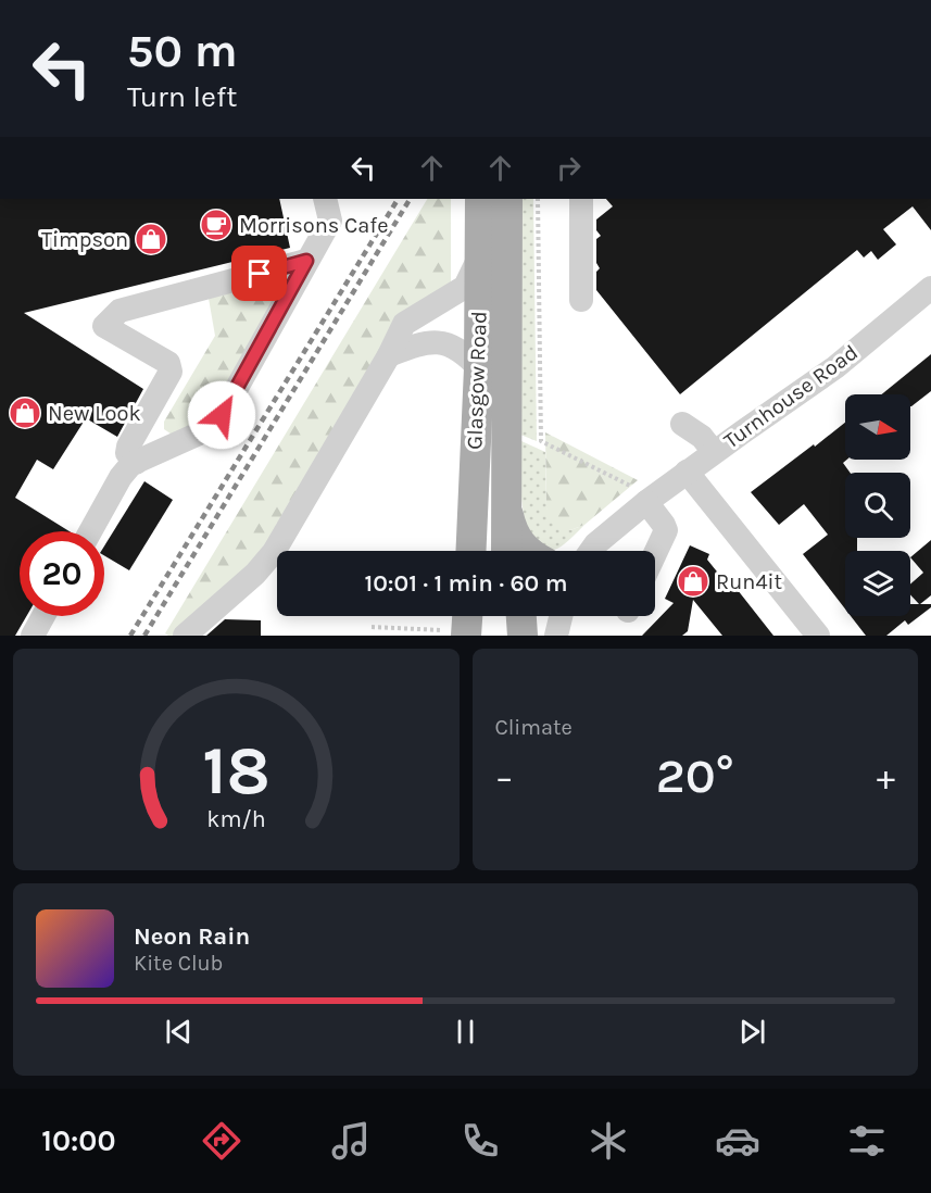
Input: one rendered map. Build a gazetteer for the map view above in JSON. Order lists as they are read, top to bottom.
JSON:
{
  "streets": {
    "main road": ["Glasgow Road"],
    "street": ["Turnhouse Road"]
  },
  "places": {
    "cafe": ["Morrisons Cafe"],
    "shop": ["Timpson", "New Look", "Run4it"]
  },
  "north": "right",
  "page": {
    "turn": ["50 m", "Turn left"],
    "limit": "20",
    "trip": "10:01 · 1 min · 60 m",
    "tile": "Climate",
    "heat": ["−", "20°", "+"],
    "song": ["Neon Rain", "Kite Club"],
    "tabs": "10:00",
    "gauge": ["18", "km/h"]
  }
}
